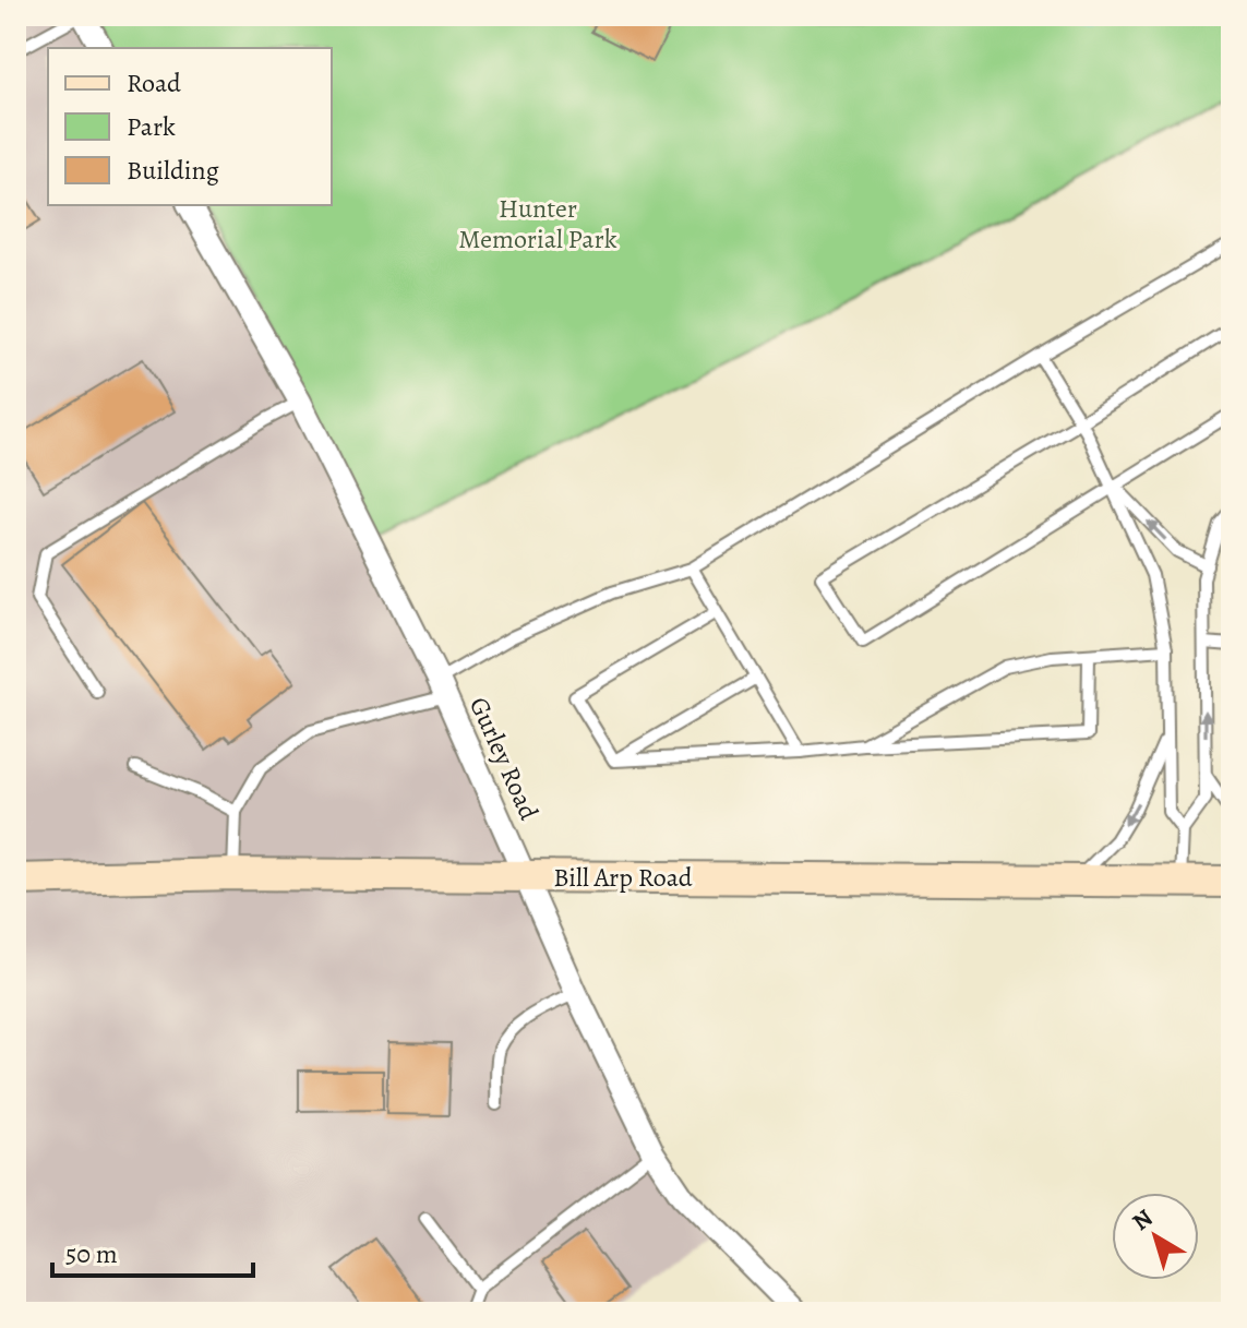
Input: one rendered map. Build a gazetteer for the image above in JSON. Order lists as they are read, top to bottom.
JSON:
{
  "streets": {
    "main road": ["Bill Arp Road"],
    "street": ["Gurley Road"]
  },
  "crossings": [
    ["Gurley Road", "Bill Arp Road"]
  ],
  "parks": ["Hunter Memorial Park"],
  "legend": ["Road", "Park", "Building"],
  "scale_bar": "50 m",
  "north": "top left"
}
